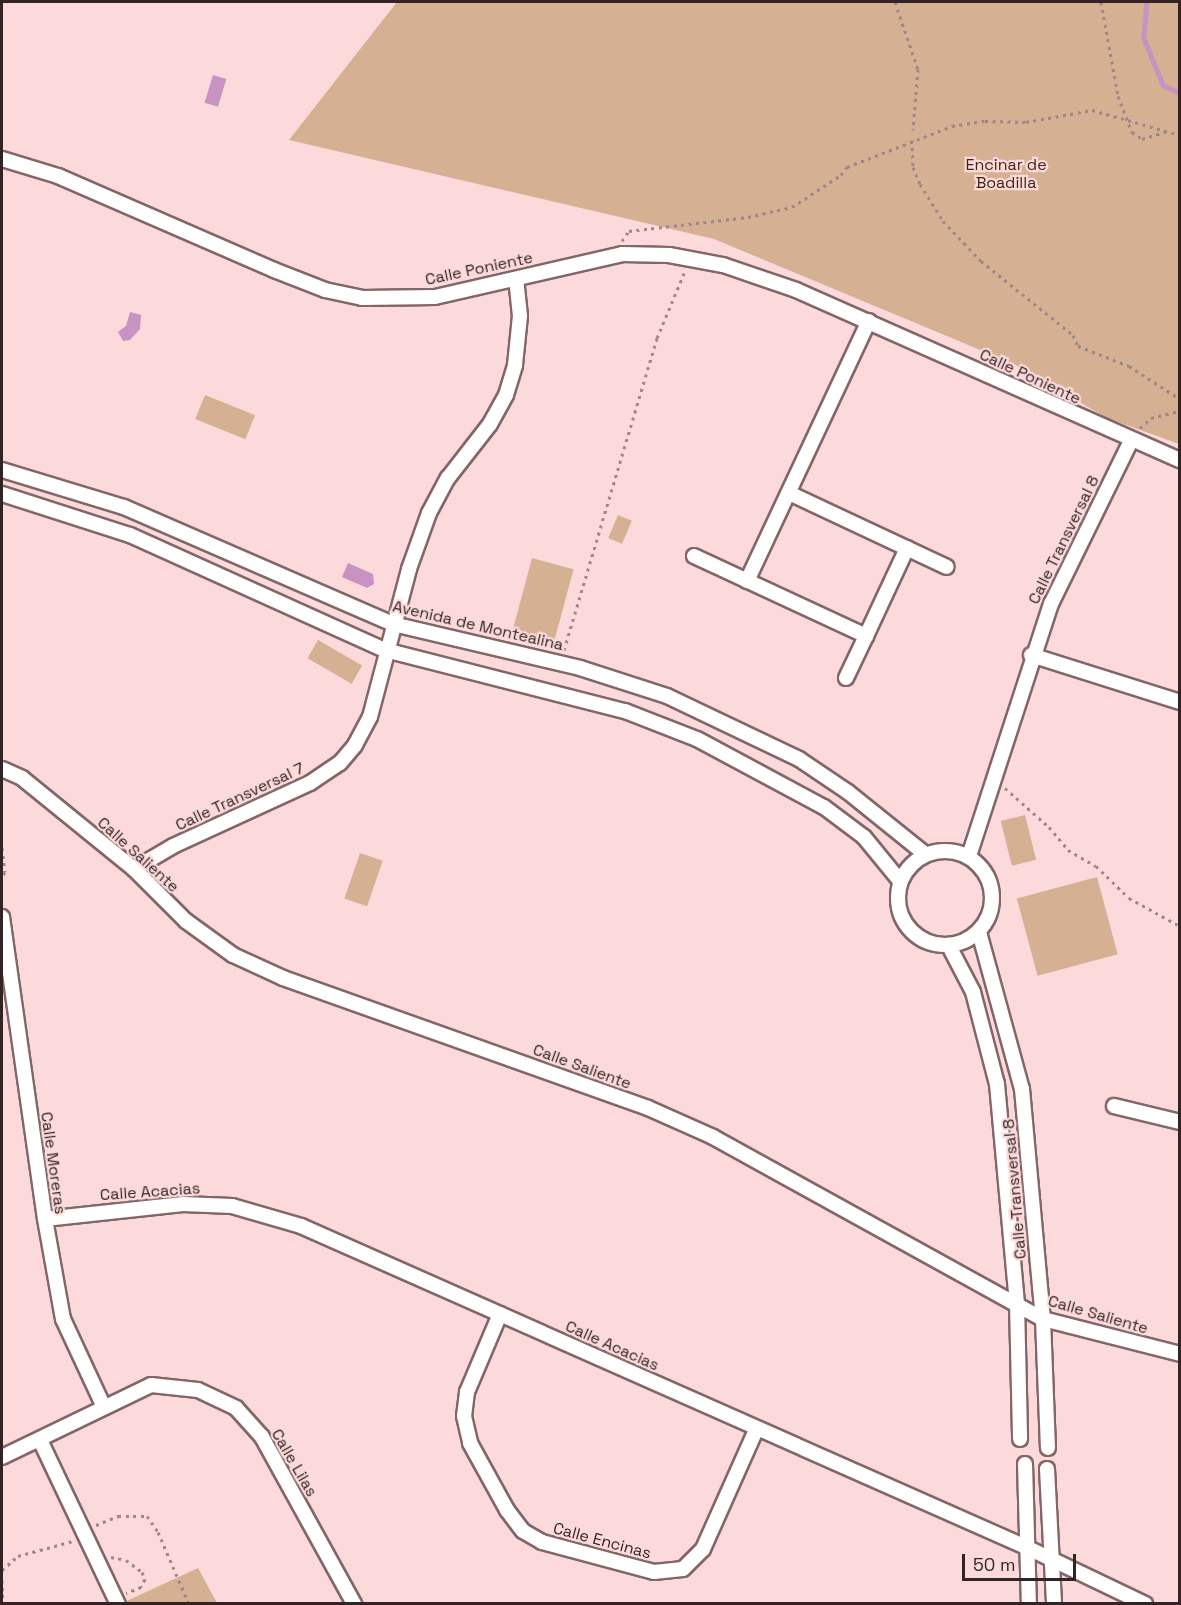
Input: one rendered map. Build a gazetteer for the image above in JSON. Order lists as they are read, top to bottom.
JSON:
{
  "streets": {
    "street": [
      "Calle Poniente",
      "Calle Transversal 8",
      "Avenida de Montealina",
      "Calle Transversal 7",
      "Calle Saliente",
      "Calle Moreras",
      "Calle Acacias",
      "Calle Lilas",
      "Calle Encinas"
    ]
  },
  "crossings": [
    ["Calle Poniente", "Calle Transversal 8"],
    ["Calle Poniente", "Calle Transversal 7"],
    ["Calle Transversal 8", "Avenida de Montealina"],
    ["Calle Transversal 8", "Calle Saliente"],
    ["Avenida de Montealina", "Calle Transversal 7"],
    ["Calle Transversal 7", "Calle Saliente"],
    ["Calle Moreras", "Calle Acacias"],
    ["Calle Moreras", "Calle Lilas"],
    ["Calle Acacias", "Calle Encinas"]
  ],
  "parks": ["Encinar de Boadilla"],
  "scale_bar": "50 m"
}
